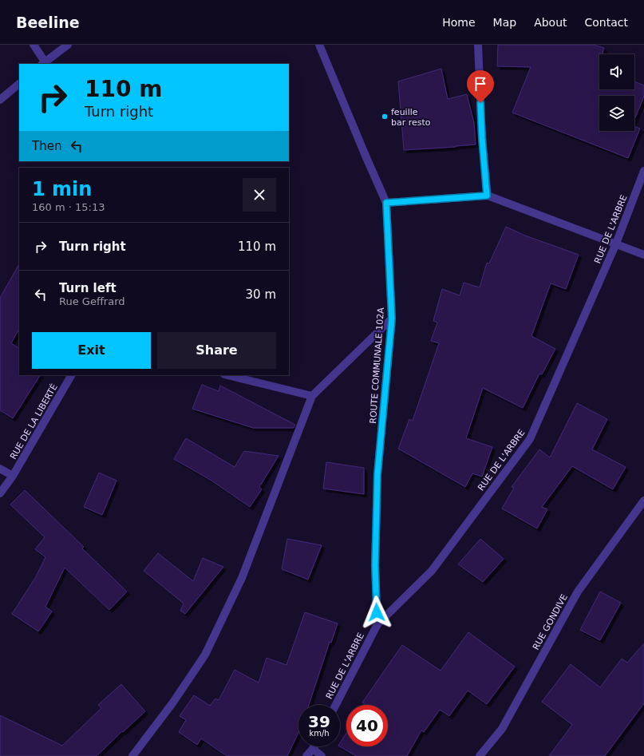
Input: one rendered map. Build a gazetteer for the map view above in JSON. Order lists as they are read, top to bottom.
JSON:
{
  "streets": {
    "street": [
      "RUE DE L'ARBRE",
      "ROUTE COMMUNALE 102A",
      "RUE DE LA LIBERTÉ",
      "RUE GONDIVE"
    ]
  },
  "crossings": [
    ["RUE DE L'ARBRE", "ROUTE COMMUNALE 102A"]
  ],
  "places": ["feuille bar resto"],
  "page": {
    "header": "Beeline",
    "nav": [
      "Home",
      "Map",
      "About",
      "Contact"
    ],
    "turn": ["110 m", "Turn right"],
    "then": "Then",
    "heading": ["1 min", "160 m · 15:13"],
    "list": [
      {
        "name": "Turn right",
        "value": "110 m"
      },
      {
        "name": "Turn left",
        "note": "Rue Geffrard",
        "value": "30 m"
      }
    ],
    "buttons": ["Exit", "Share"],
    "speed": "39 km/h",
    "limit": "40"
  }
}
